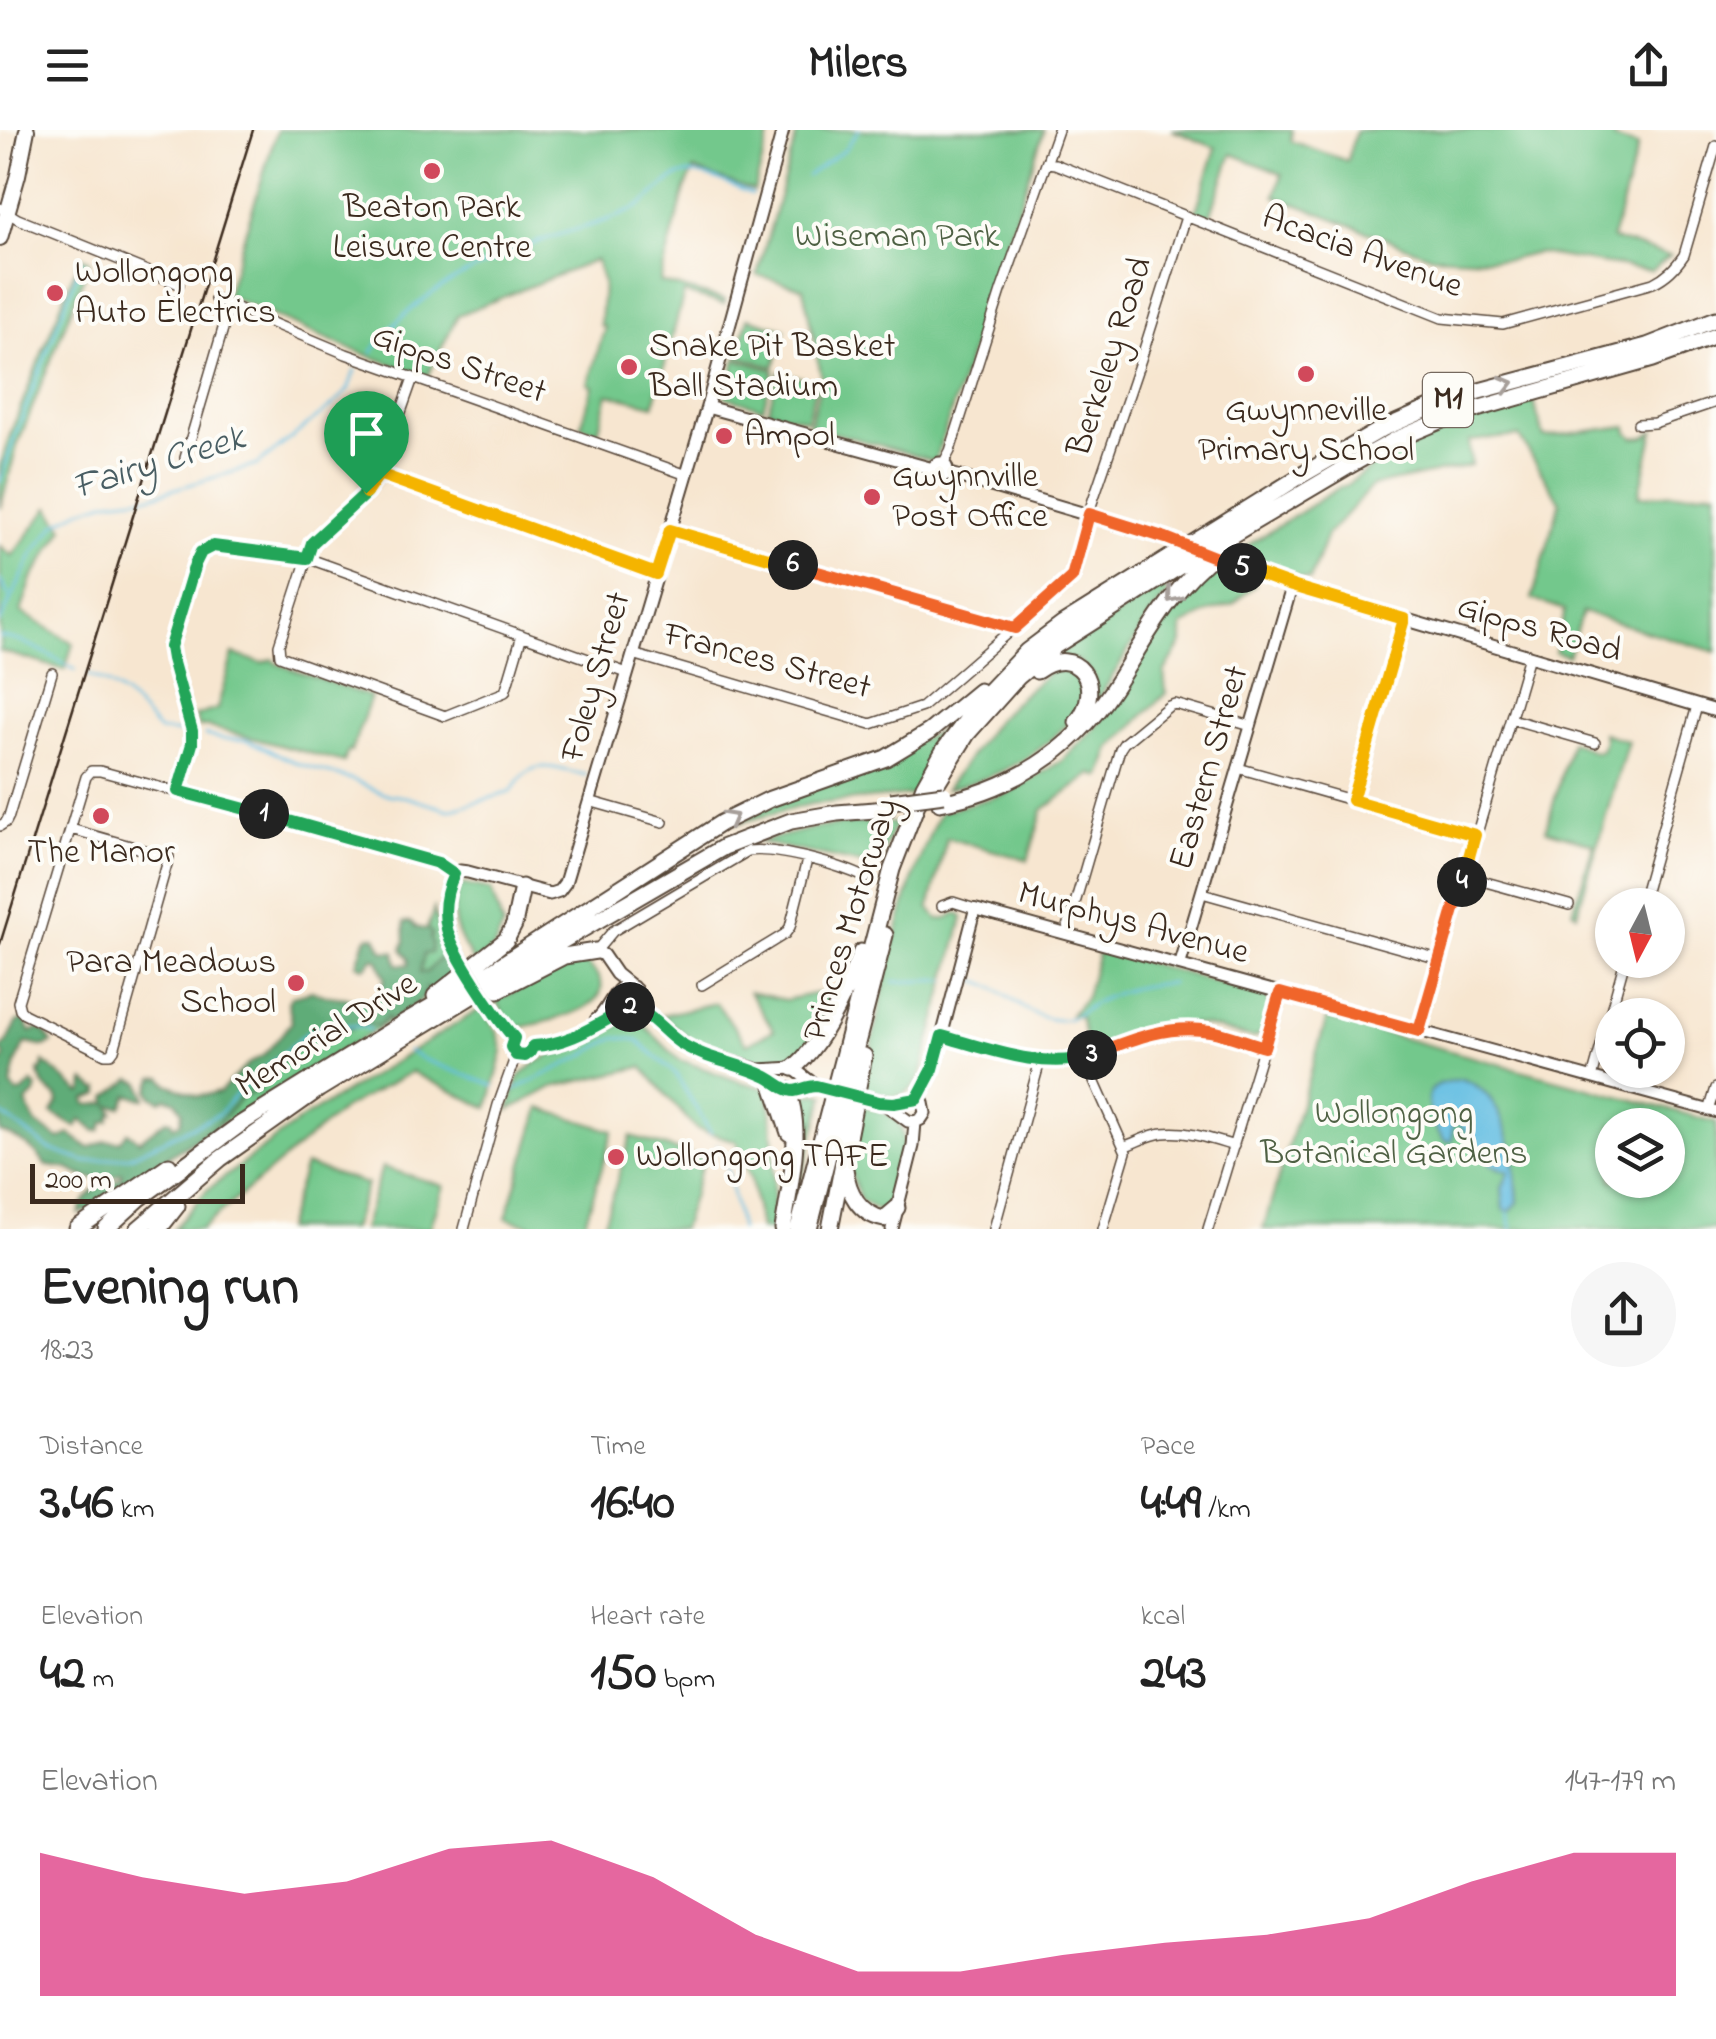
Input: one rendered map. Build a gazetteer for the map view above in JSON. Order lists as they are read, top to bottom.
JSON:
{
  "streets": {
    "highway": ["M1", "Princes Motorway", "Memorial Drive"],
    "main road": ["Gipps Road", "Foley Street"],
    "street": [
      "Acacia Avenue",
      "Berkeley Road",
      "Gipps Street",
      "Frances Street",
      "Eastern Street",
      "Murphys Avenue"
    ]
  },
  "crossings": [
    ["Acacia Avenue", "Berkeley Road"],
    ["Berkeley Road", "Gipps Road"],
    ["Berkeley Road", "Frances Street"],
    ["Gipps Street", "Foley Street"],
    ["Gipps Road", "Frances Street"],
    ["Gipps Road", "Foley Street"],
    ["Gipps Road", "Eastern Street"],
    ["Frances Street", "Foley Street"],
    ["Eastern Street", "Murphys Avenue"]
  ],
  "water": ["Fairy Creek"],
  "parks": ["Wiseman Park", "Wollongong Botanical Gardens"],
  "places": [
    "Beaton Park Leisure Centre",
    "Wollongong Auto Electrics",
    "Snake Pit Basket Ball Stadium",
    "Gwynneville Primary School",
    "Ampol",
    "Gwynnville Post Office",
    "The Manor",
    "Para Meadows School",
    "Wollongong TAFE"
  ],
  "scale_bar": "200 m",
  "north": "bottom",
  "page": {
    "header": "Milers",
    "pins": [
      "6",
      "5",
      "1",
      "4",
      "2",
      "3"
    ],
    "scale": "200 m",
    "heading": ["Evening run", "18:23"],
    "stats": [
      ["Distance", "3.46 km"],
      ["Time", "16:40"],
      ["Pace", "4:49 /km"],
      ["Elevation", "42 m"],
      ["Heart rate", "150 bpm"],
      ["kcal", "243"]
    ],
    "chart": ["Elevation", "147–179 m"]
  }
}
